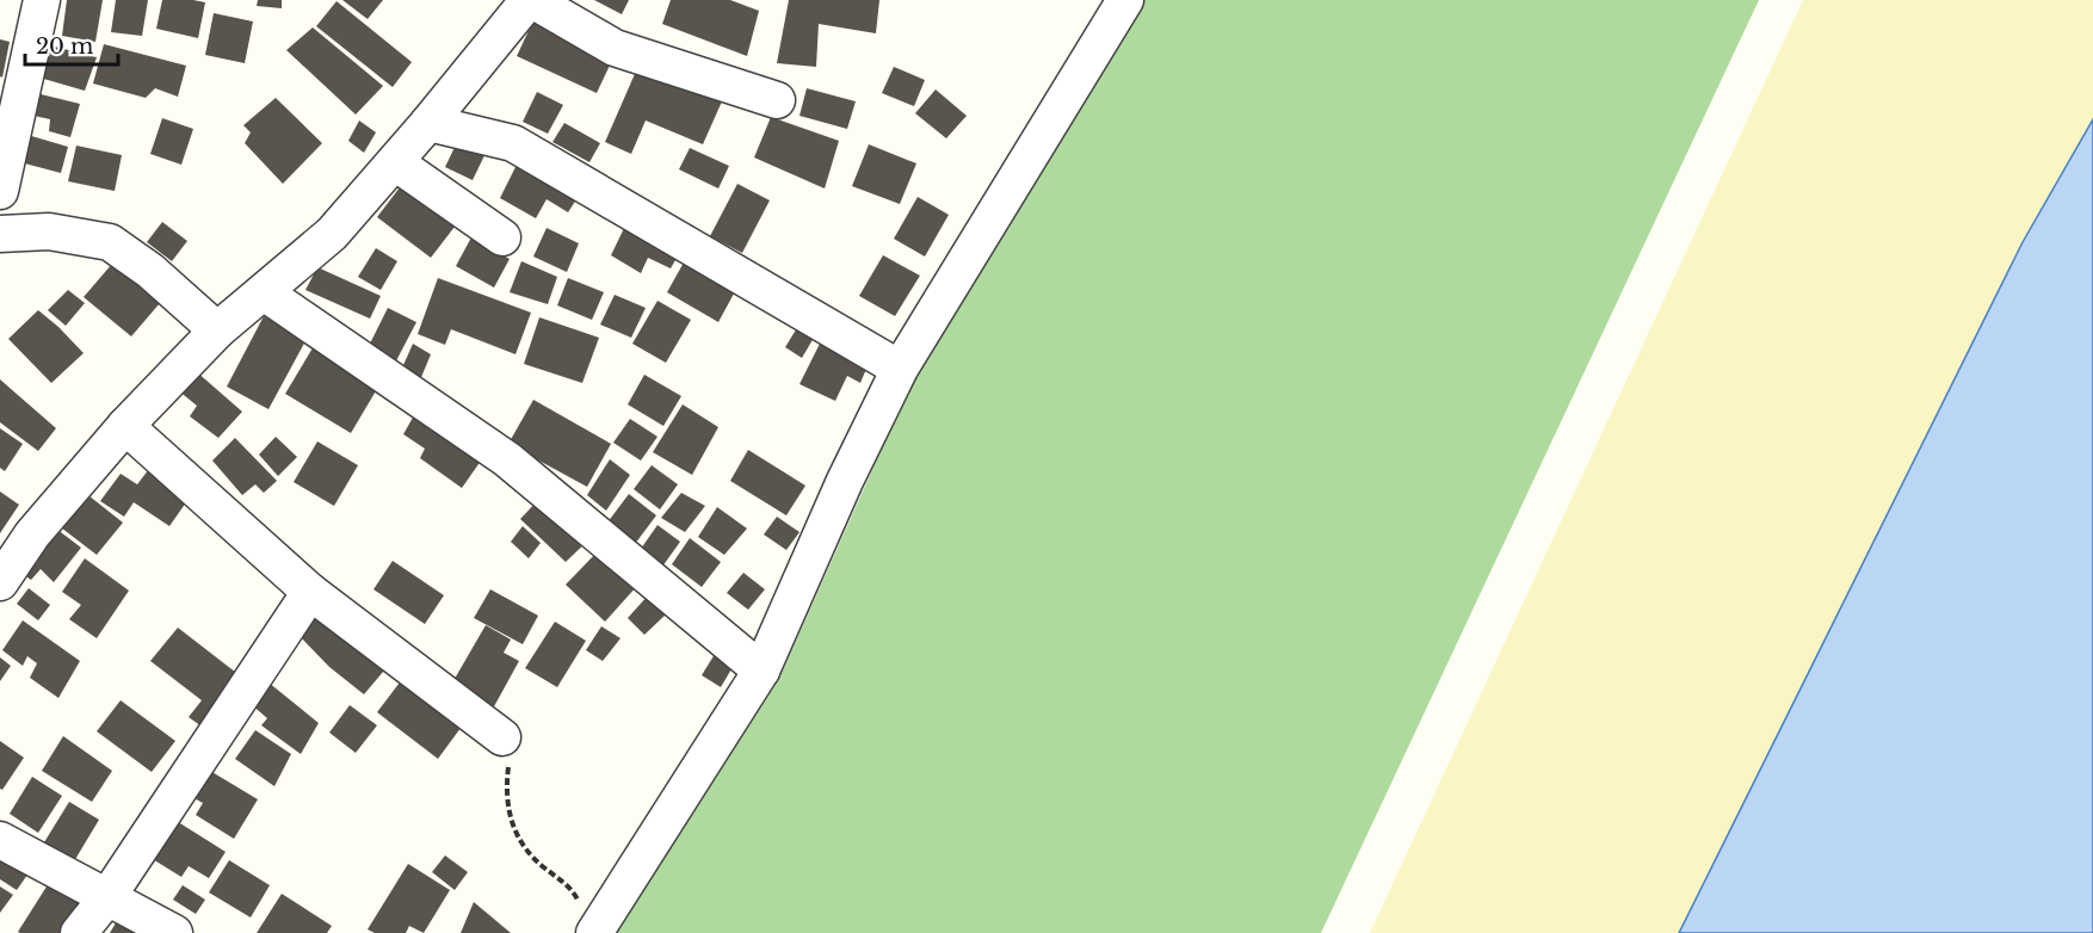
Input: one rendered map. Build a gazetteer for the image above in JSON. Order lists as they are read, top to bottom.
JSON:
{
  "scale_bar": "20 m"
}
